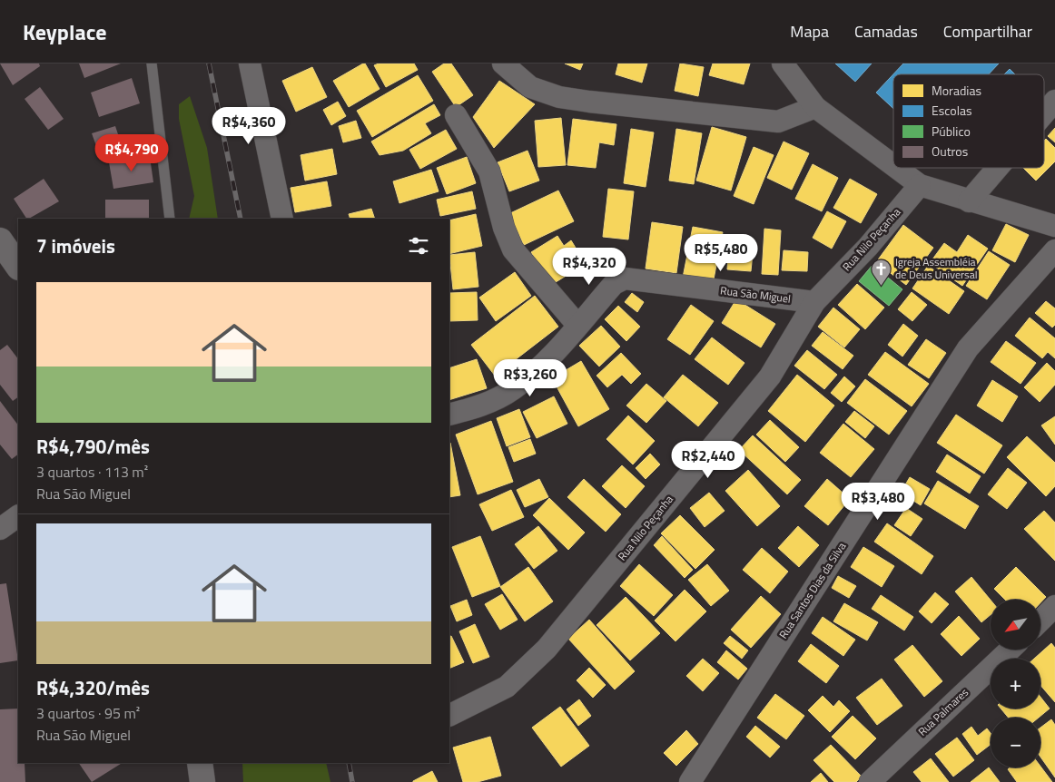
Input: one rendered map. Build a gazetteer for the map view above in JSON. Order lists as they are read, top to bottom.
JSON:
{
  "streets": {
    "street": [
      "Rua Nilo Peçanha",
      "Rua São Miguel",
      "Rua Santos Dias da Silva",
      "Rua Palmares"
    ]
  },
  "crossings": [
    ["Rua Nilo Peçanha", "Rua São Miguel"]
  ],
  "places": {
    "church": ["Igreja Assembléia de Deus Universal"]
  },
  "legend": [
    "Moradias",
    "Escolas",
    "Público",
    "Outros"
  ],
  "north": "bottom left",
  "page": {
    "header": "Keyplace",
    "nav": ["Mapa", "Camadas", "Compartilhar"],
    "price": [
      "R$4,360",
      "R$4,790",
      "R$5,480",
      "R$4,320",
      "R$3,260",
      "R$2,440",
      "R$3,480"
    ],
    "heading": "7 imóveis",
    "list": [
      {
        "name": "R$4,790/mês",
        "note": "3 quartos · 113 m² · Rua São Miguel"
      },
      {
        "name": "R$4,320/mês",
        "note": "3 quartos · 95 m² · Rua São Miguel"
      }
    ],
    "map_buttons": ["+", "−"]
  }
}
